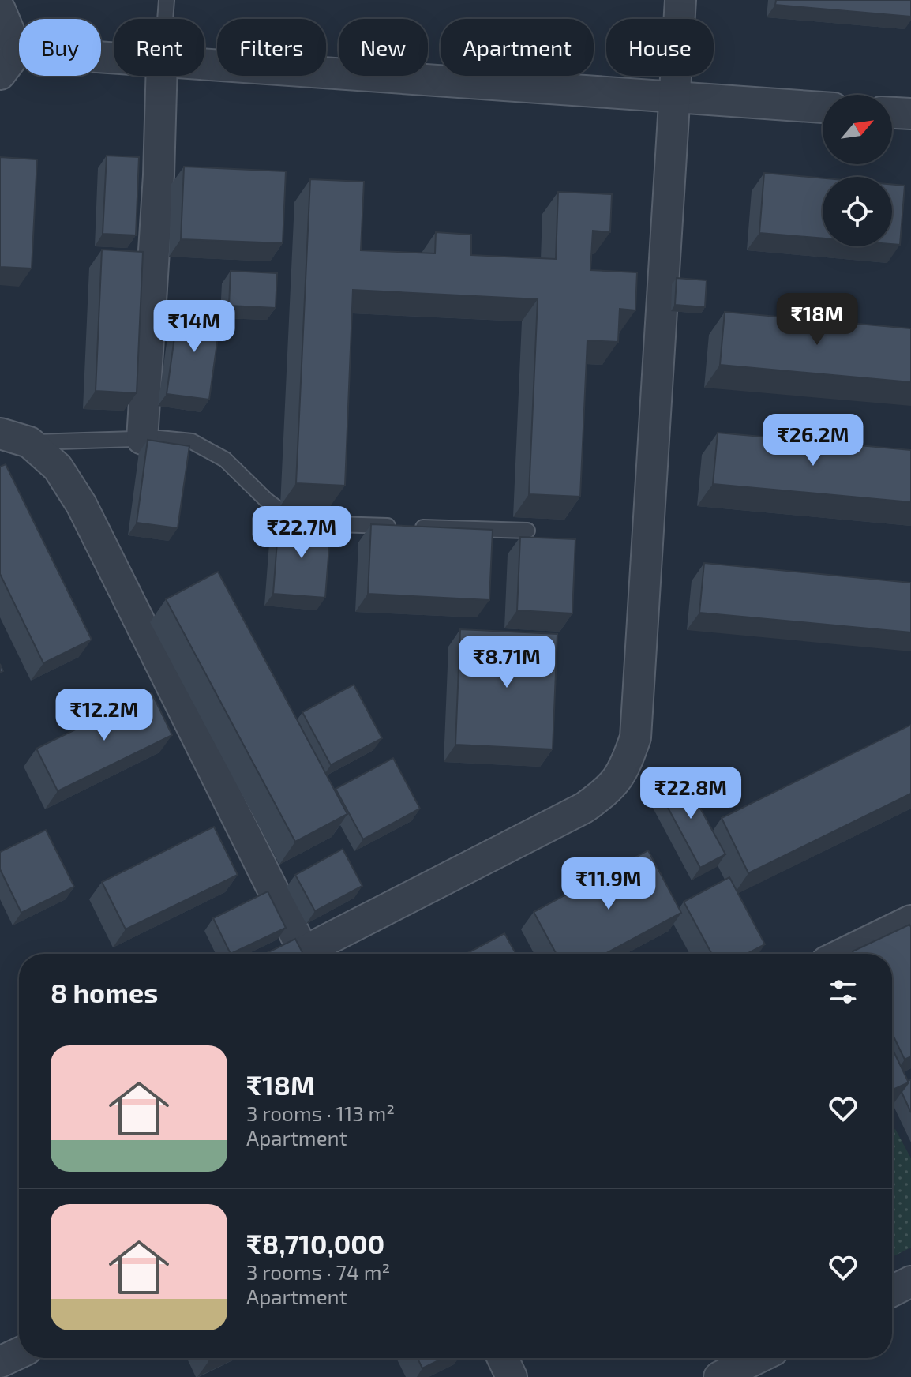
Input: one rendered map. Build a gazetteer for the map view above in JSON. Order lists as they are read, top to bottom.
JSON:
{
  "north": "top right",
  "page": {
    "chip": [
      "Buy",
      "Rent",
      "Filters",
      "New",
      "Apartment",
      "House"
    ],
    "price": [
      "₹18M",
      "₹14M",
      "₹26.2M",
      "₹22.7M",
      "₹8.71M",
      "₹12.2M",
      "₹22.8M",
      "₹11.9M"
    ],
    "heading": "8 homes",
    "list": [
      {
        "name": "₹18M",
        "note": "3 rooms · 113 m² · Apartment"
      },
      {
        "name": "₹8,710,000",
        "note": "3 rooms · 74 m² · Apartment"
      }
    ]
  }
}
